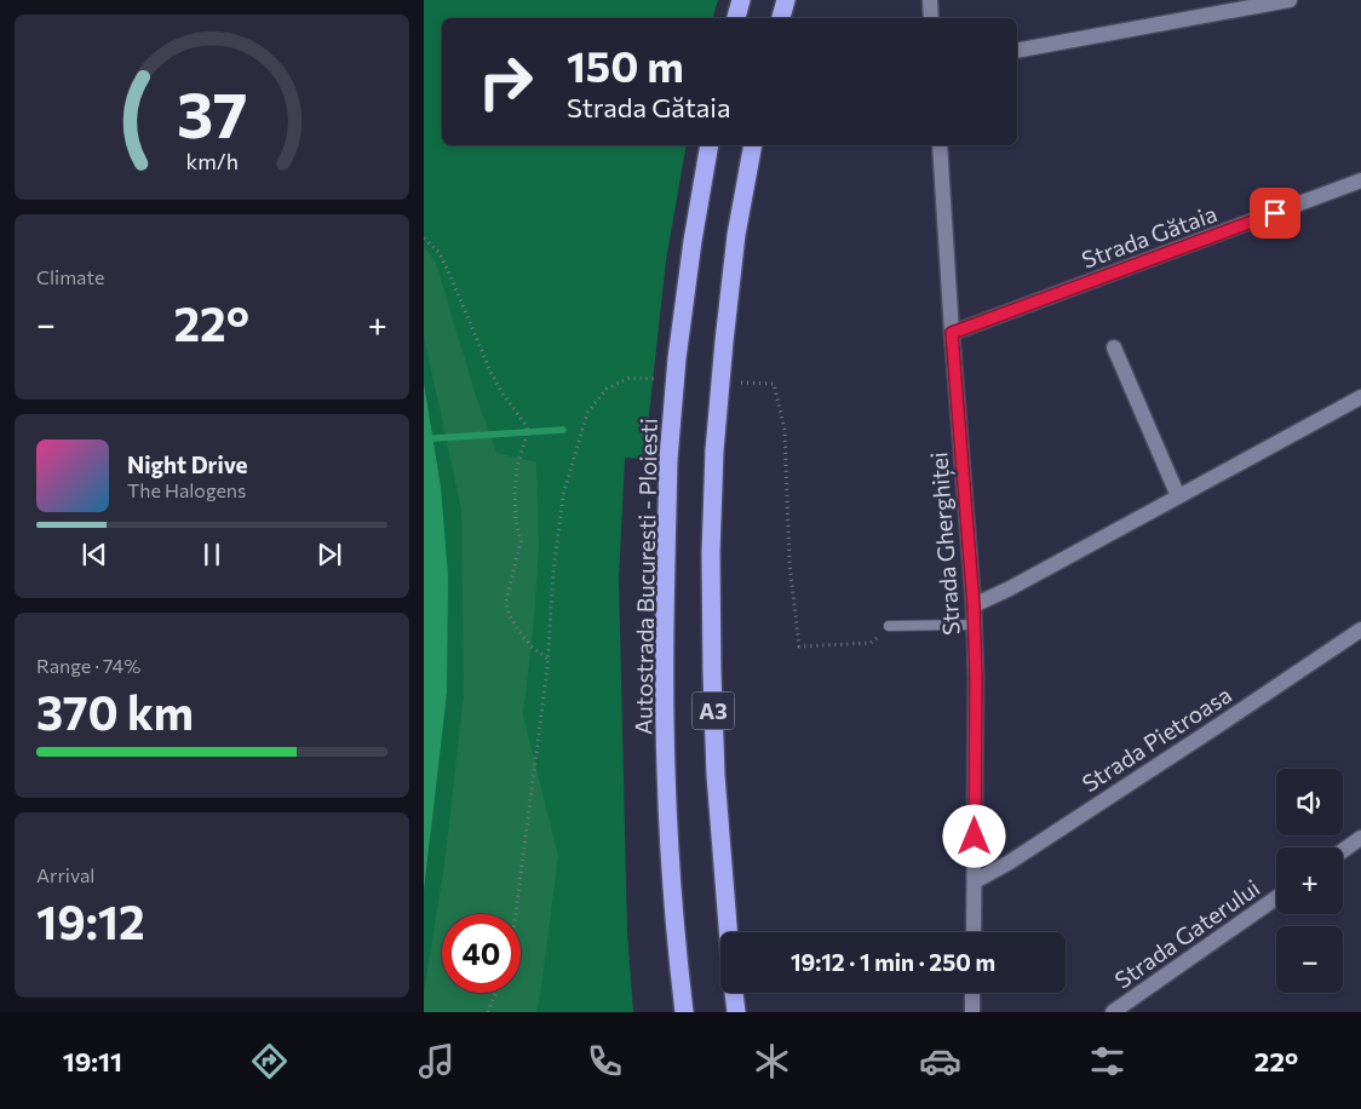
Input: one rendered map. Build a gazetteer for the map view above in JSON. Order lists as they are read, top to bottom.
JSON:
{
  "streets": {
    "highway": ["Autostrada Bucuresti - Ploiesti", "A3"],
    "street": [
      "Strada Gătaia",
      "Strada Gherghiței",
      "Strada Pietroasa",
      "Strada Gaterului"
    ]
  },
  "crossings": [
    ["Strada Gătaia", "Strada Gherghiței"],
    ["Strada Gherghiței", "Strada Pietroasa"]
  ],
  "page": {
    "turn": ["150 m", "Strada Gătaia"],
    "tile": [
      "Climate",
      ["Range · 74%", "370 km"],
      ["Arrival", "19:12"]
    ],
    "heat": ["−", "22°", "+"],
    "song": ["Night Drive", "The Halogens"],
    "map_buttons": ["+", "−"],
    "limit": "40",
    "trip": "19:12 · 1 min · 250 m",
    "tabs": ["19:11", "22°"],
    "gauge": ["37", "km/h"]
  }
}
